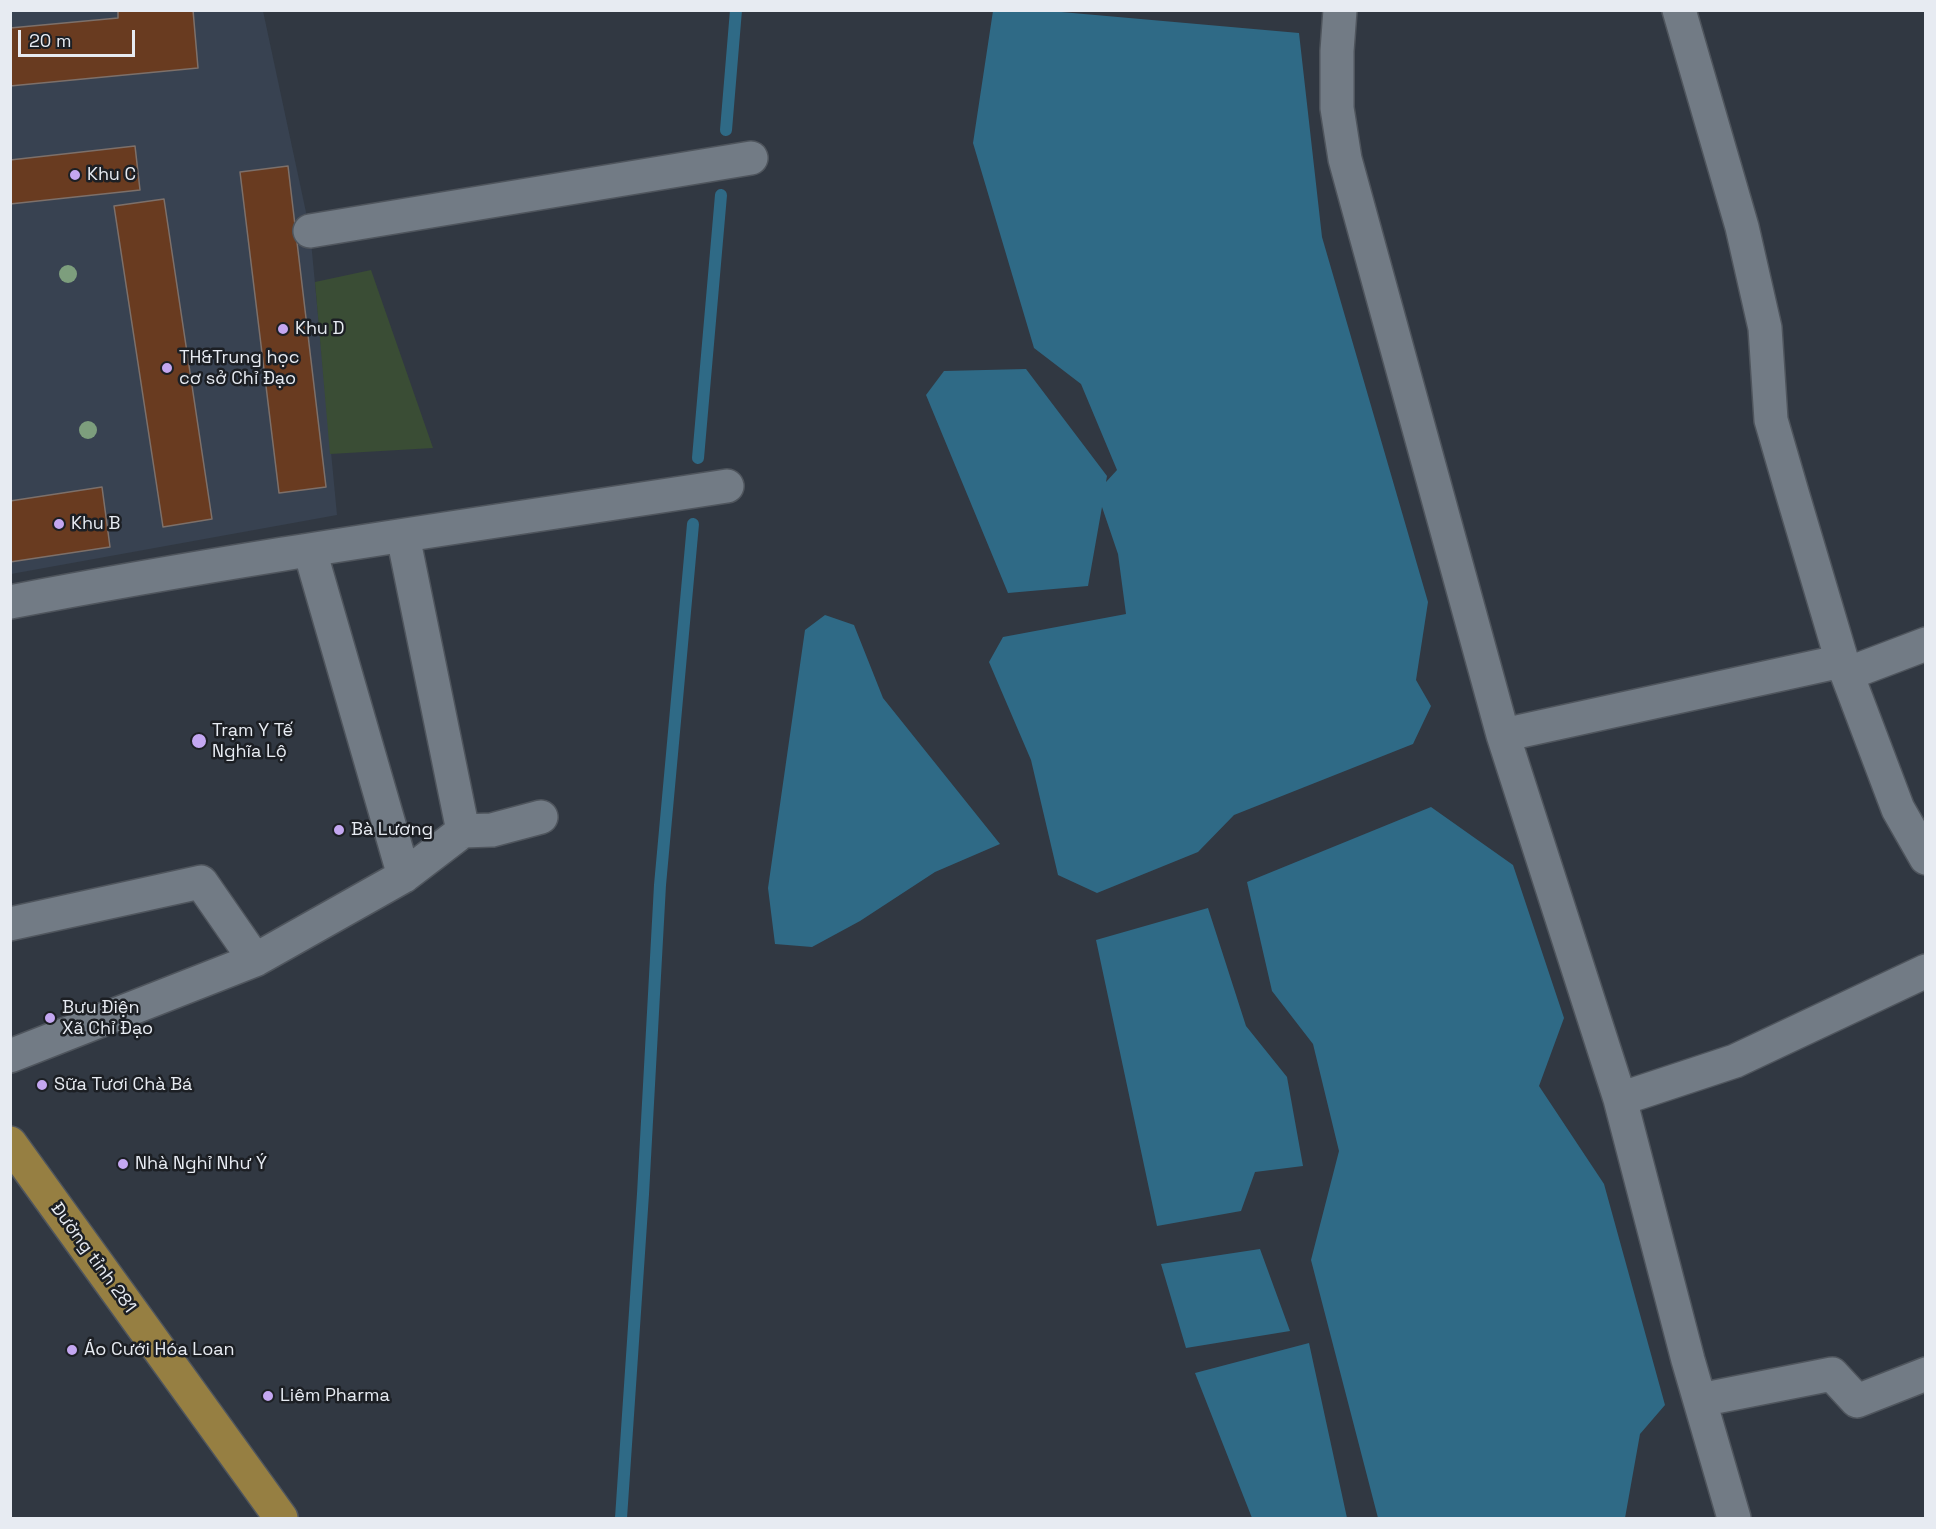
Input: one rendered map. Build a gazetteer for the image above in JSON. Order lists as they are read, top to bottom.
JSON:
{
  "streets": {
    "main road": ["Đường tỉnh 281"]
  },
  "places": [
    "Khu C",
    "Khu D",
    "TH&Trung học cơ sở Chỉ Đạo",
    "Khu B",
    "Trạm Y Tế Nghĩa Lộ",
    "Bà Lương",
    "Bưu Điện Xã Chỉ Đạo",
    "Sữa Tươi Chà Bá",
    "Nhà Nghỉ Như Ý",
    "Áo Cưới Hóa Loan",
    "Liêm Pharma"
  ],
  "scale_bar": "20 m"
}
